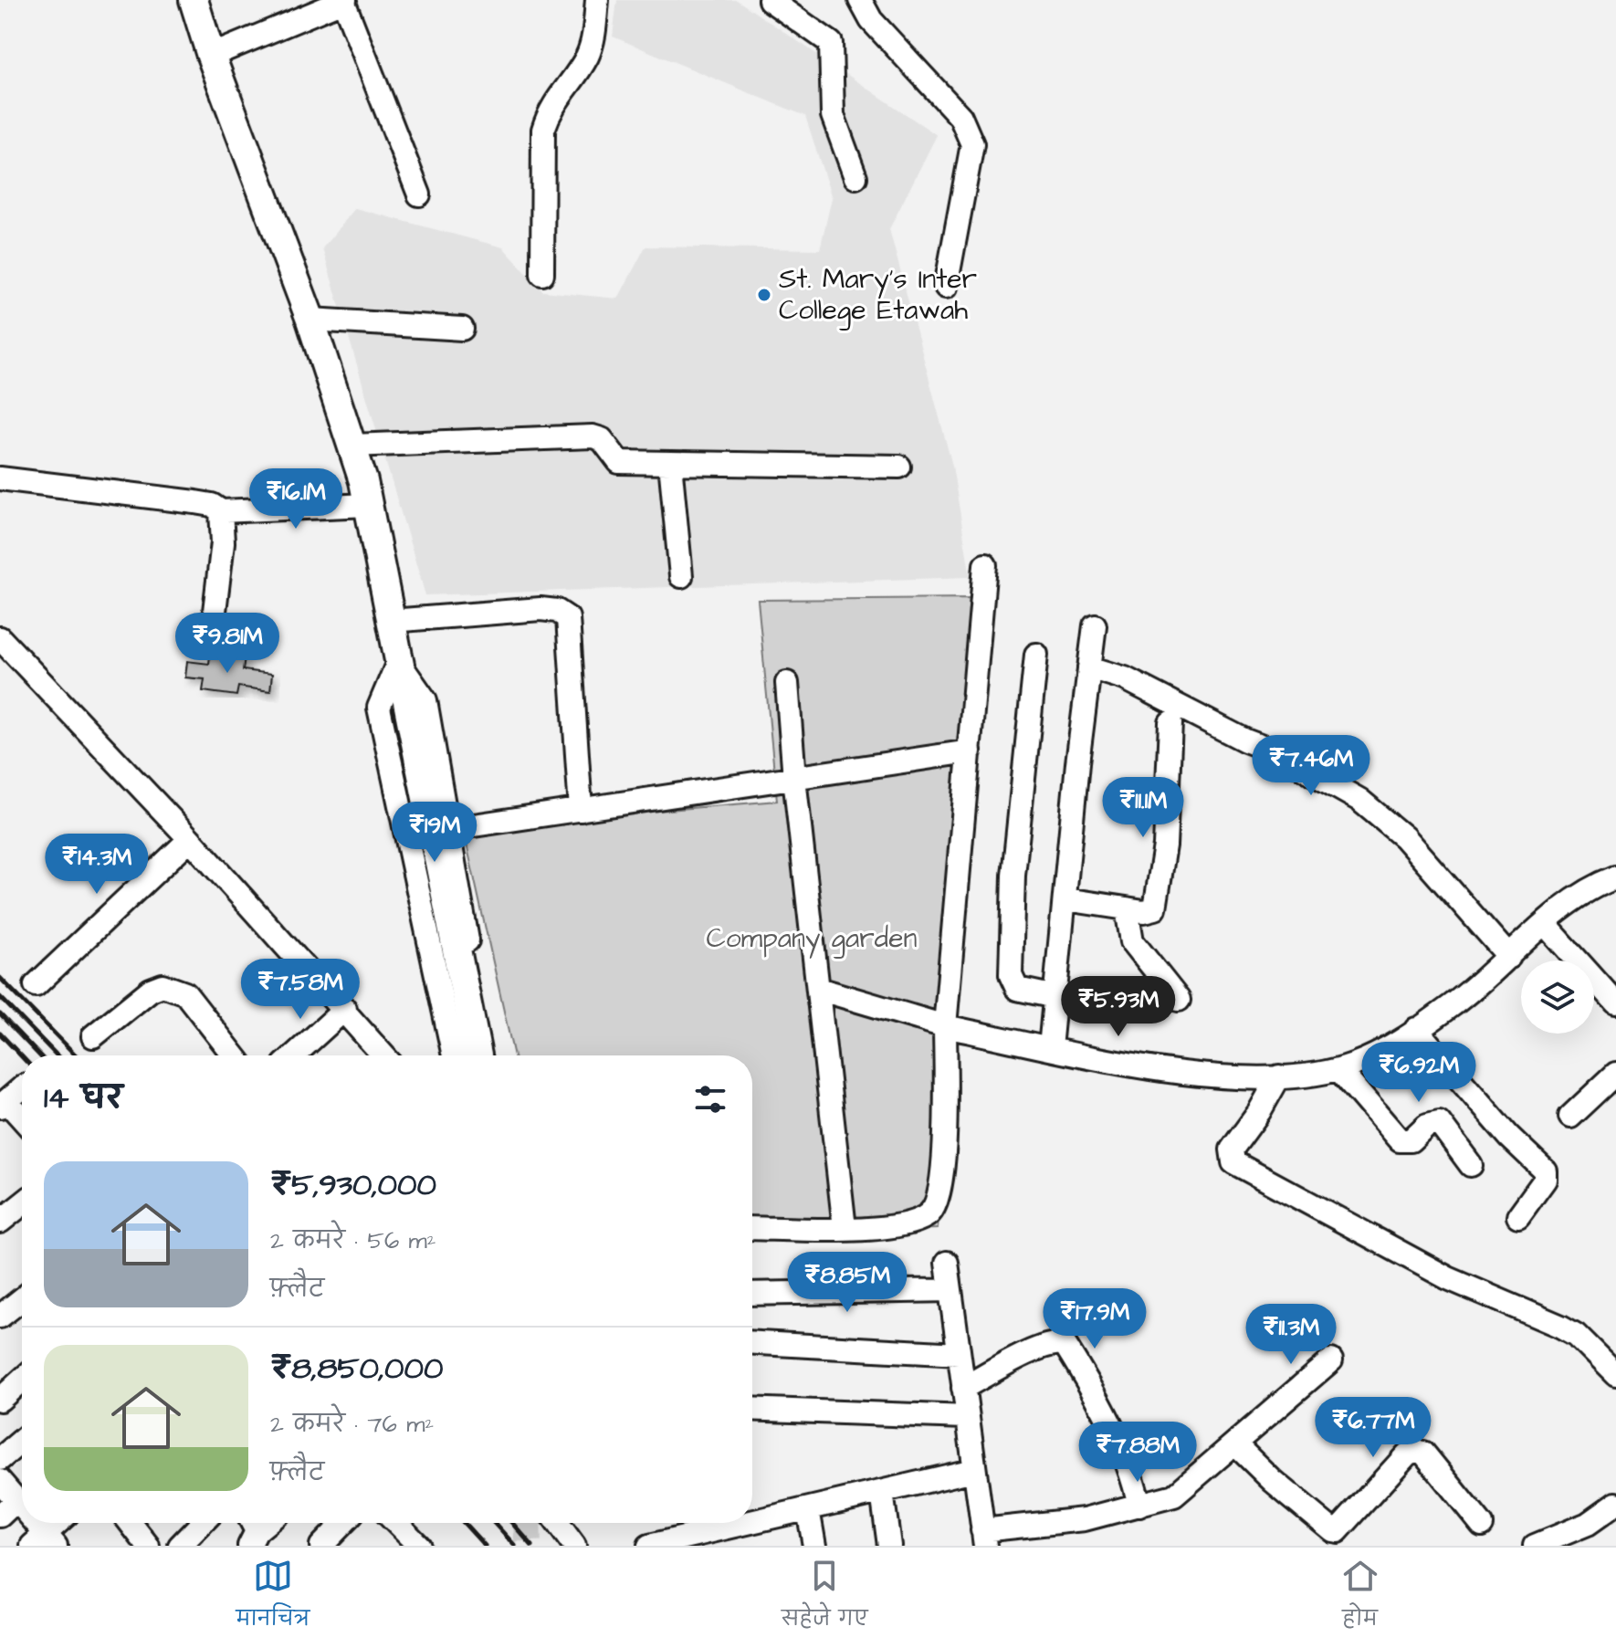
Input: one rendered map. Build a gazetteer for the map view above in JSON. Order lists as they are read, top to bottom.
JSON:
{
  "parks": ["Company garden"],
  "places": ["St. Mary's Inter College Etawah"],
  "page": {
    "price": [
      "₹16.1M",
      "₹9.81M",
      "₹7.46M",
      "₹11.1M",
      "₹19M",
      "₹14.3M",
      "₹7.58M",
      "₹5.93M",
      "₹6.92M",
      "₹8.85M",
      "₹17.9M",
      "₹11.3M",
      "₹6.77M",
      "₹7.88M"
    ],
    "heading": "14 घर",
    "list": [
      {
        "name": "₹5,930,000",
        "note": "2 कमरे · 56 m² · फ़्लैट"
      },
      {
        "name": "₹8,850,000",
        "note": "2 कमरे · 76 m² · फ़्लैट"
      }
    ],
    "tabs": ["मानचित्र", "सहेजे गए", "होम"]
  }
}
